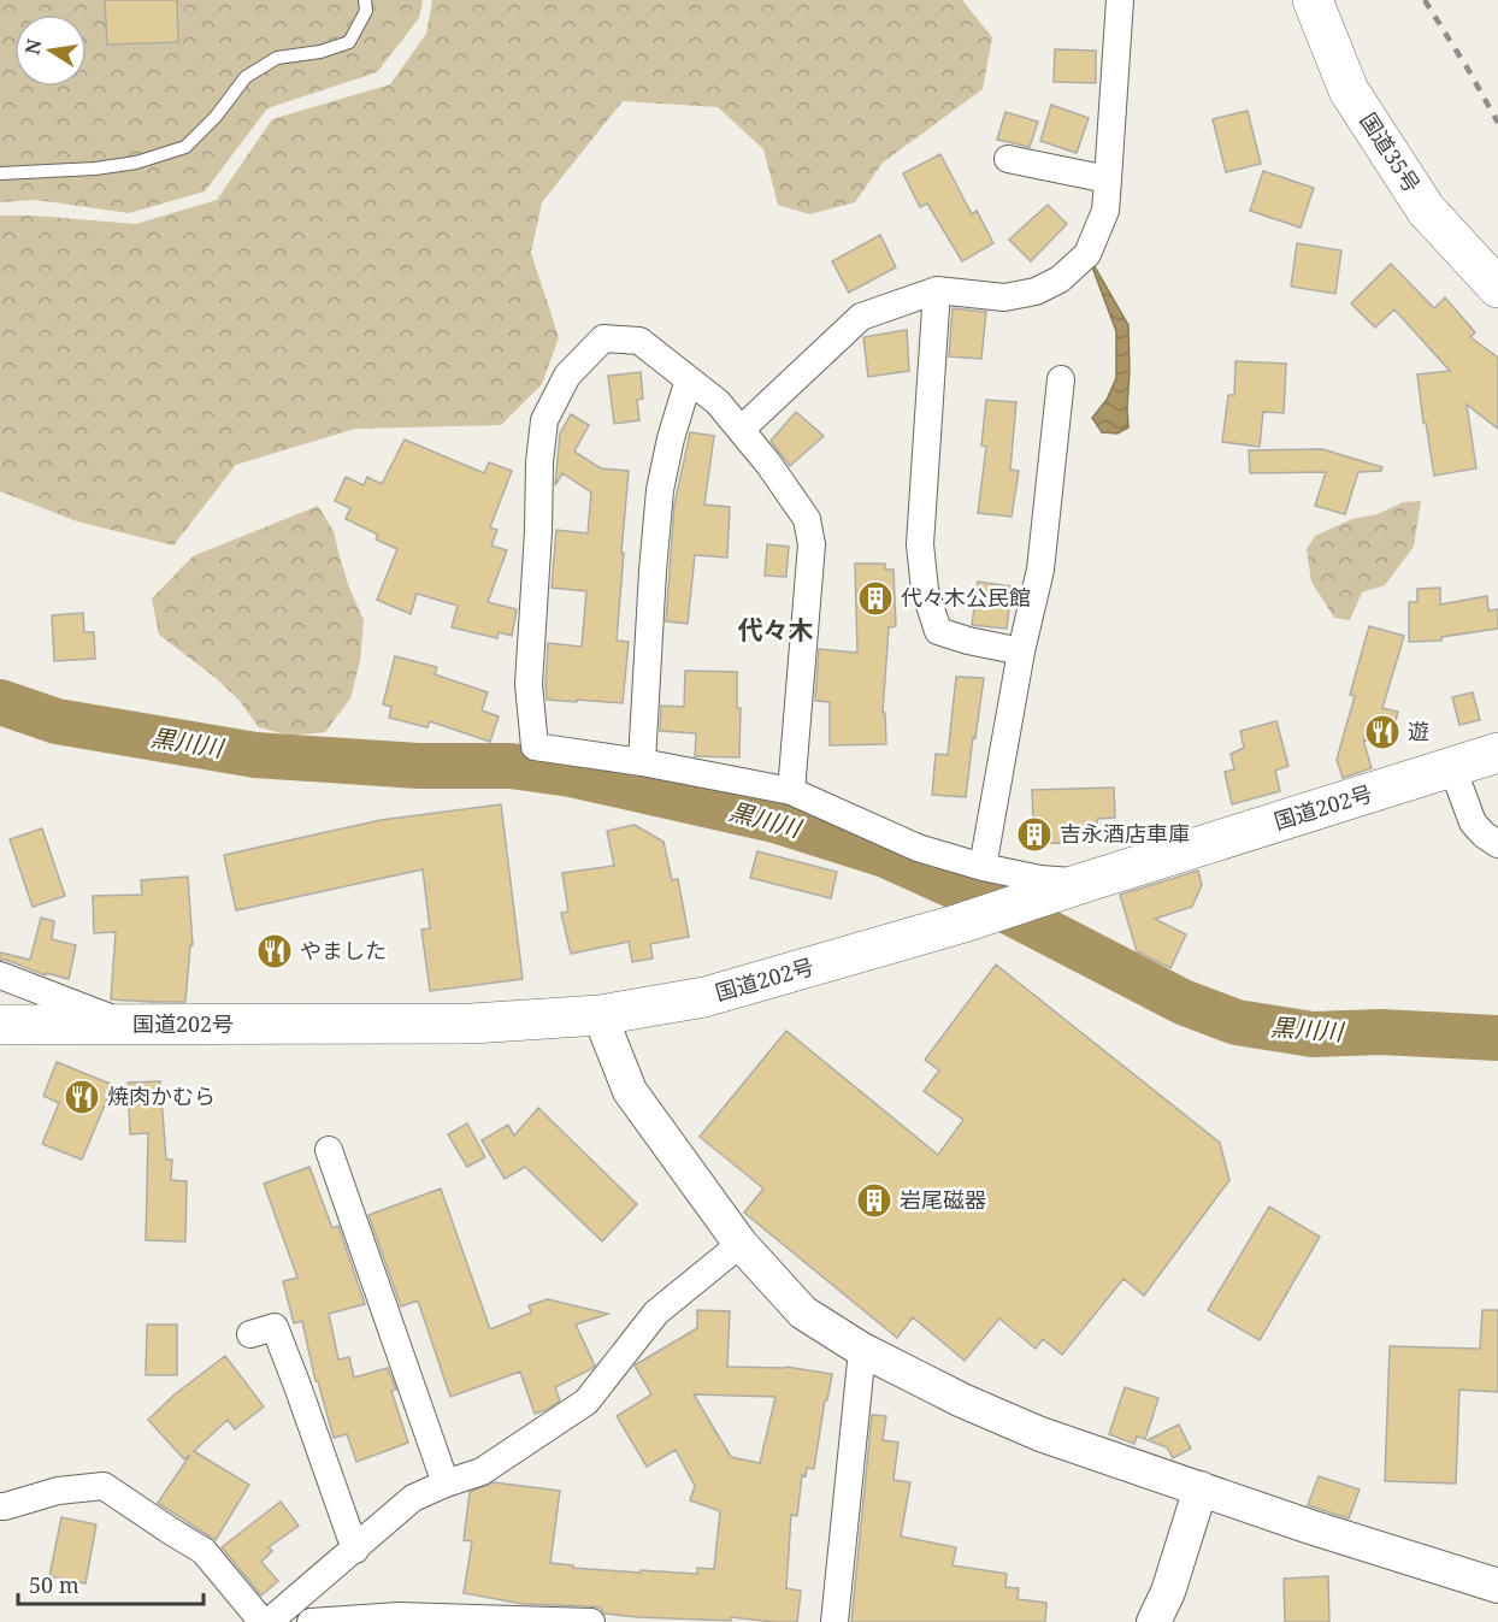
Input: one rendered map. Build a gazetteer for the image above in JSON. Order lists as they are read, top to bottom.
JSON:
{
  "streets": {
    "highway": ["国道35号", "国道202号"]
  },
  "districts": ["代々木"],
  "water": ["黒川川"],
  "places": {
    "building": ["代々木公民館", "吉永酒店車庫", "岩尾磁器"],
    "restaurant": ["遊", "やました", "焼肉かむら"]
  },
  "scale_bar": "50 m",
  "north": "left"
}
